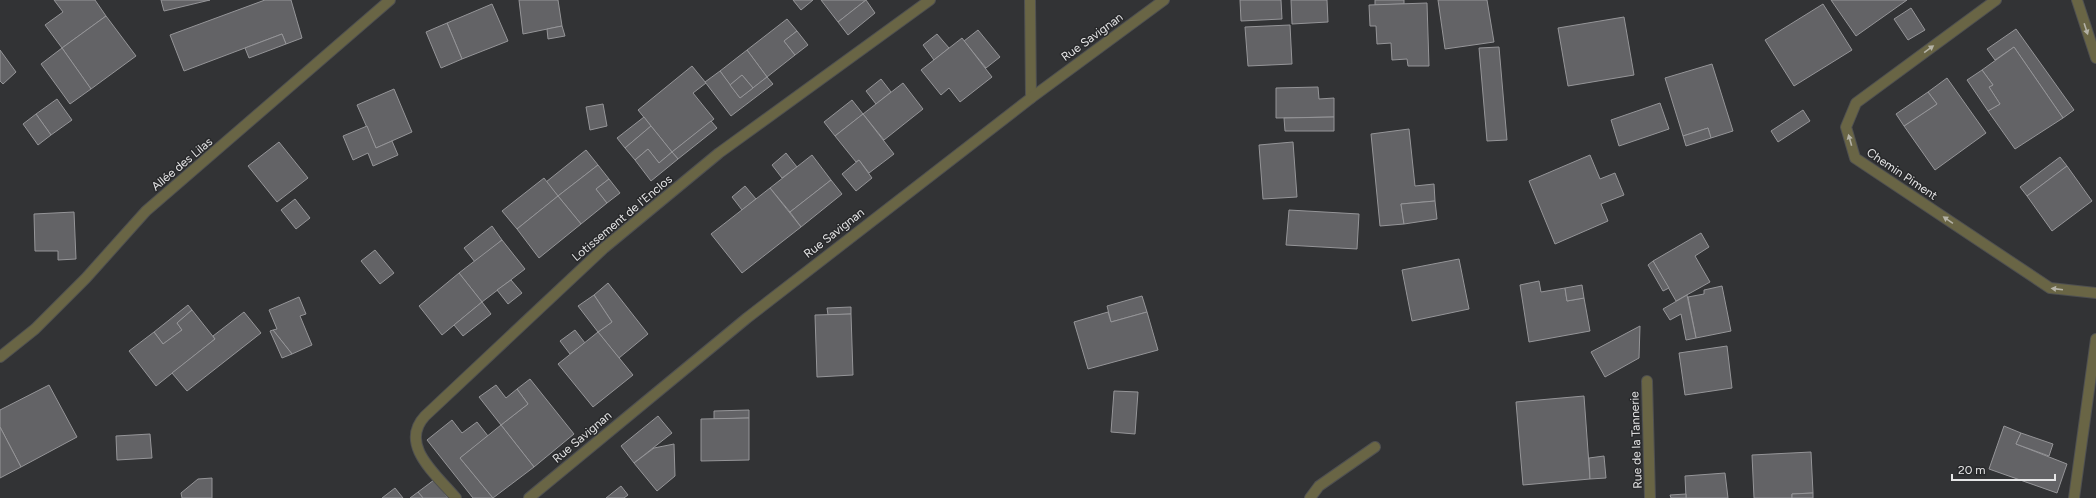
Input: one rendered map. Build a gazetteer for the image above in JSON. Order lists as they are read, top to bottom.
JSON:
{
  "streets": {
    "street": [
      "Rue Savignan",
      "Allée des Lilas",
      "Chemin Piment",
      "Lotissement de l'Enclos",
      "Rue de la Tannerie"
    ]
  },
  "scale_bar": "20 m"
}
